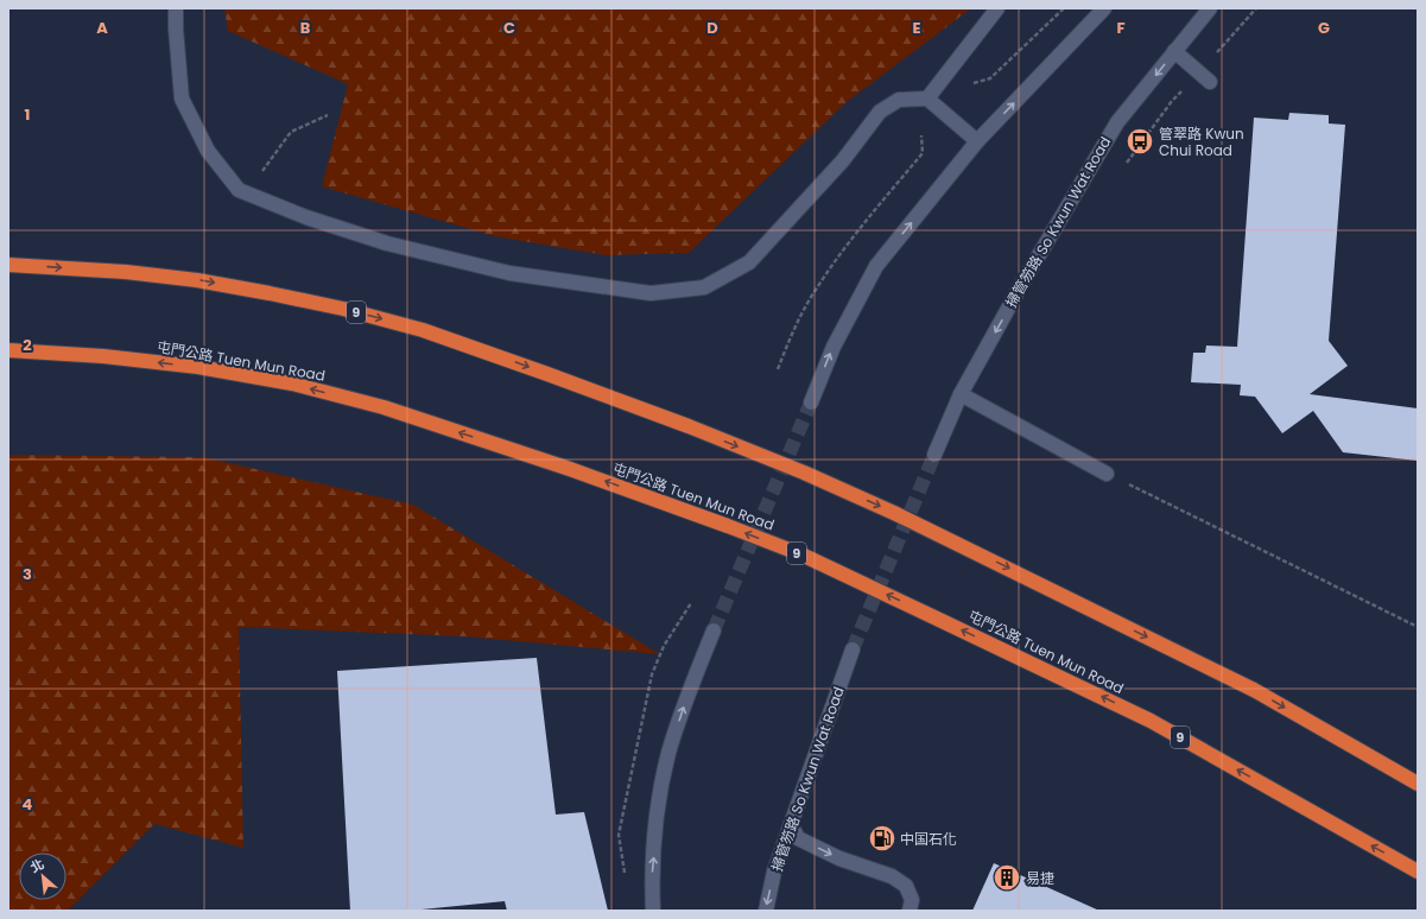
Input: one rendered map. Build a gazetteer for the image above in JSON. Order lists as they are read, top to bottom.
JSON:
{
  "streets": {
    "highway": ["9", "屯門公路 Tuen Mun Road"],
    "street": ["掃管笏路 So Kwun Wat Road"]
  },
  "places": {
    "bus stop": ["管翠路 Kwun Chui Road"],
    "fuel station": ["中国石化"],
    "building": ["易捷"]
  },
  "north": "top left",
  "grid": {
    "columns": [
      "A",
      "B",
      "C",
      "D",
      "E",
      "F",
      "G"
    ],
    "rows": [
      "1",
      "2",
      "3",
      "4"
    ]
  }
}
